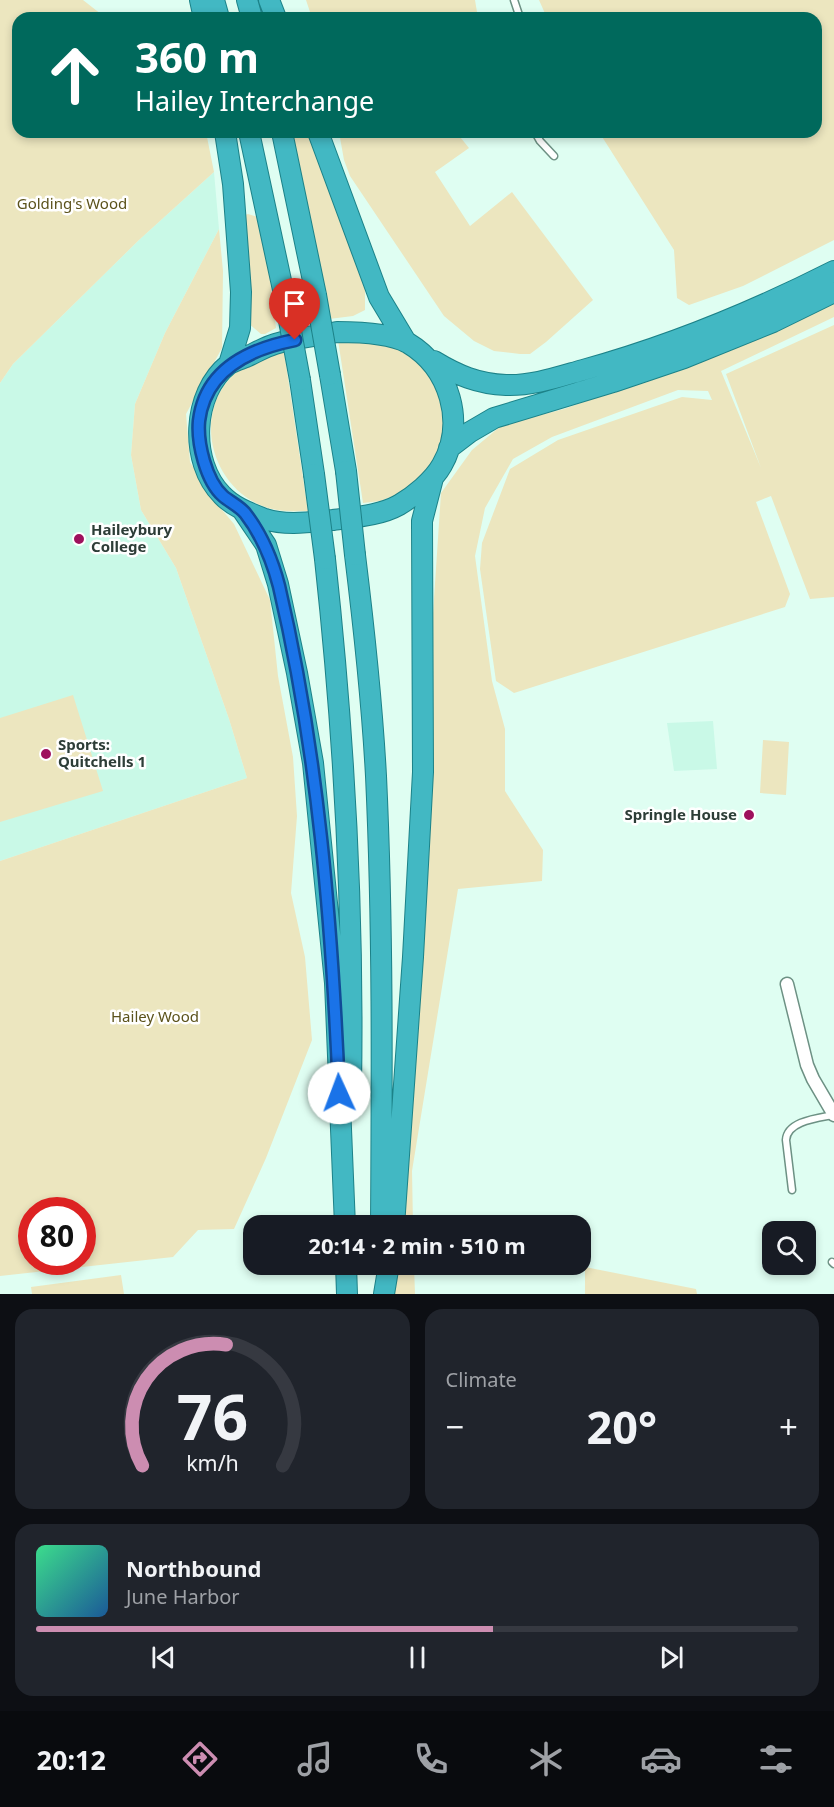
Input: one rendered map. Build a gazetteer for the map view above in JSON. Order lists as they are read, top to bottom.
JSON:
{
  "parks": ["Golding's Wood", "Hailey Wood"],
  "places": ["Haileybury College", "Sports: Quitchells 1", "Springle House"],
  "page": {
    "turn": ["360 m", "Hailey Interchange"],
    "limit": "80",
    "trip": "20:14 · 2 min · 510 m",
    "tile": "Climate",
    "heat": ["−", "20°", "+"],
    "song": ["Northbound", "June Harbor"],
    "tabs": "20:12",
    "gauge": ["76", "km/h"]
  }
}
